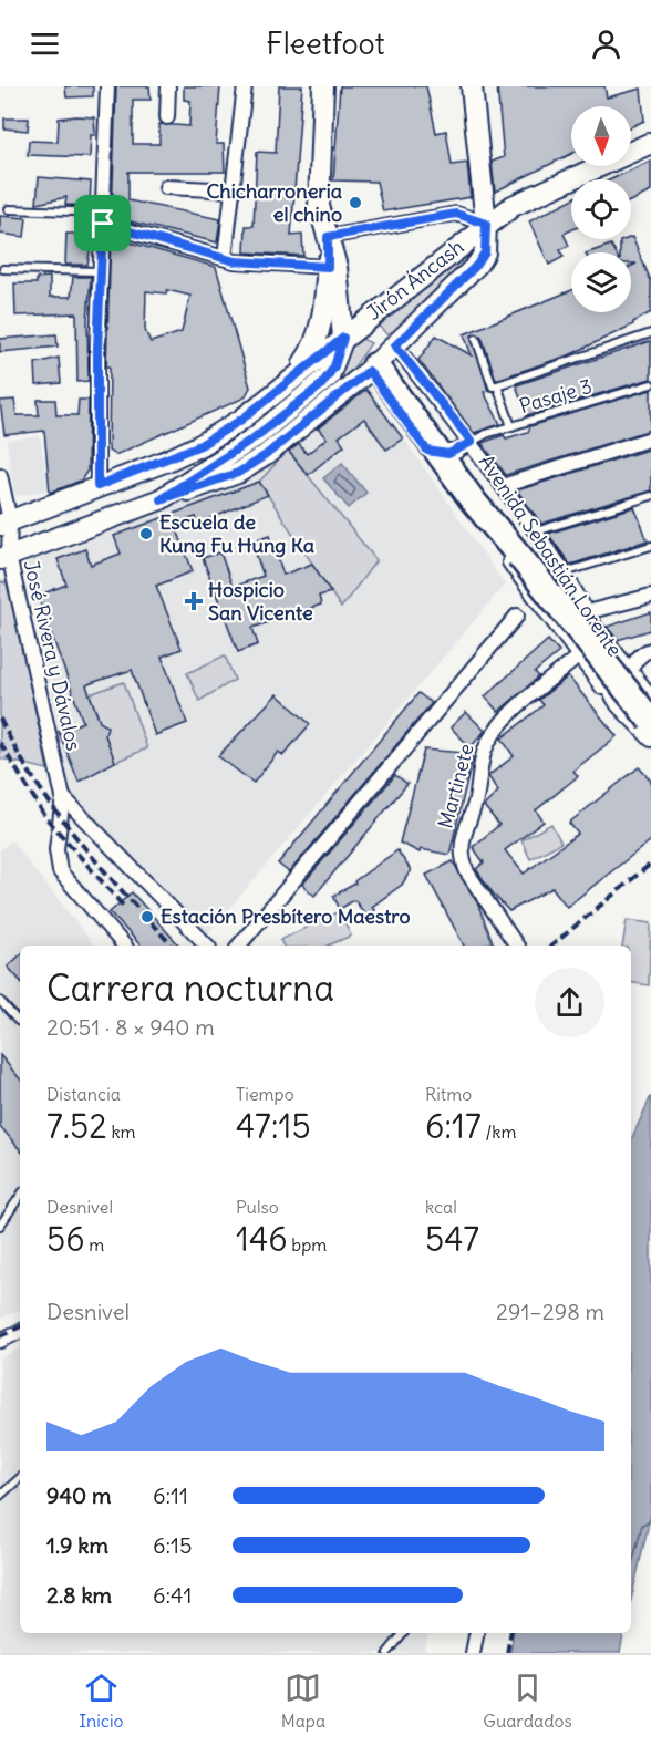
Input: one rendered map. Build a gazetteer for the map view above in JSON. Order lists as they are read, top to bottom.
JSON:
{
  "streets": {
    "main road": ["Jirón Áncash"],
    "street": ["Avenida Sebastián Lorente", "José Rivera y Dávalos", "Martinete"],
    "lane": ["Pasaje 3"]
  },
  "crossings": [
    ["Jirón Áncash", "Avenida Sebastián Lorente"],
    ["Jirón Áncash", "José Rivera y Dávalos"],
    ["Pasaje 3", "Avenida Sebastián Lorente"],
    ["Avenida Sebastián Lorente", "Martinete"]
  ],
  "places": {
    "other": ["Chicharroneria el chino", "Escuela de Kung Fu Hung Ka", "Estación Presbítero Maestro"],
    "health": ["Hospicio San Vicente"]
  },
  "north": "bottom",
  "page": {
    "header": "Fleetfoot",
    "heading": ["Carrera nocturna", "20:51 · 8 × 940 m"],
    "stats": [
      ["Distancia", "7.52 km"],
      ["Tiempo", "47:15"],
      ["Ritmo", "6:17 /km"],
      ["Desnivel", "56 m"],
      ["Pulso", "146 bpm"],
      ["kcal", "547"]
    ],
    "chart": ["Desnivel", "291–298 m"],
    "list": [
      {
        "name": "940 m",
        "note": "6:11"
      },
      {
        "name": "1.9 km",
        "note": "6:15"
      },
      {
        "name": "2.8 km",
        "note": "6:41"
      }
    ],
    "tabs": ["Inicio", "Mapa", "Guardados"]
  }
}
